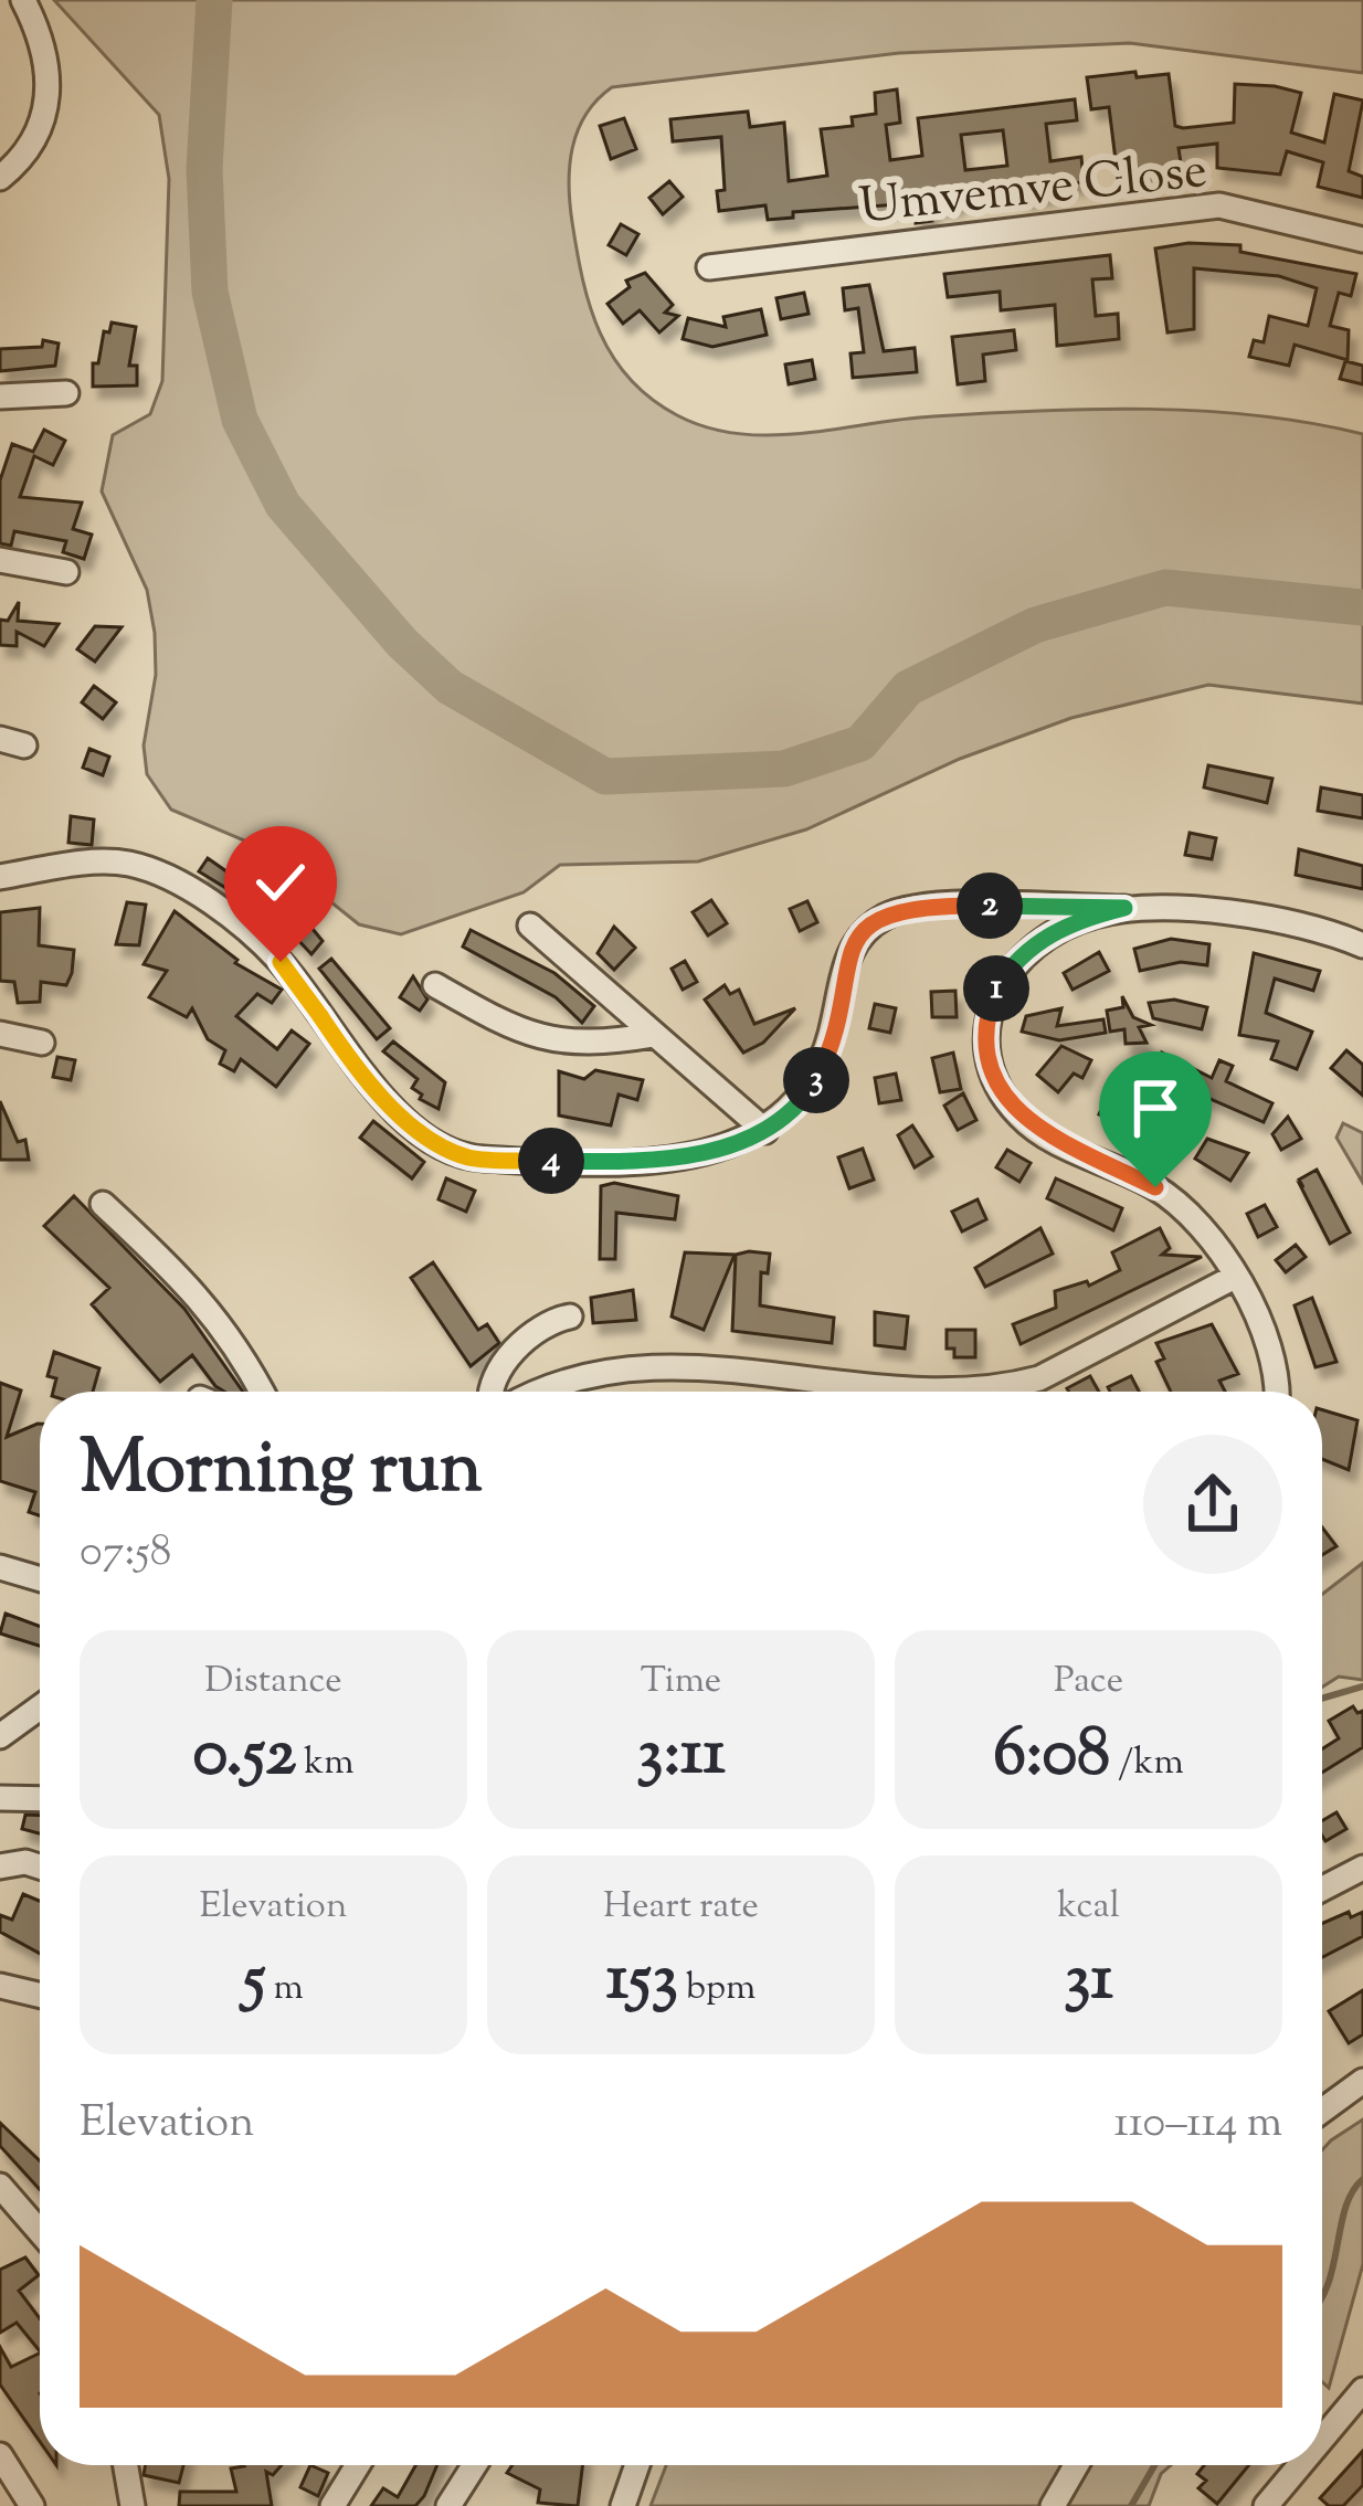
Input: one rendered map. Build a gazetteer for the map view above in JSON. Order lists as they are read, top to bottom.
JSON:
{
  "streets": {
    "street": ["Umvemve Close"]
  },
  "page": {
    "pins": [
      "2",
      "1",
      "3",
      "4"
    ],
    "heading": ["Morning run", "07:58"],
    "stats": [
      ["Distance", "0.52 km"],
      ["Time", "3:11"],
      ["Pace", "6:08 /km"],
      ["Elevation", "5 m"],
      ["Heart rate", "153 bpm"],
      ["kcal", "31"]
    ],
    "chart": ["Elevation", "110–114 m"]
  }
}
